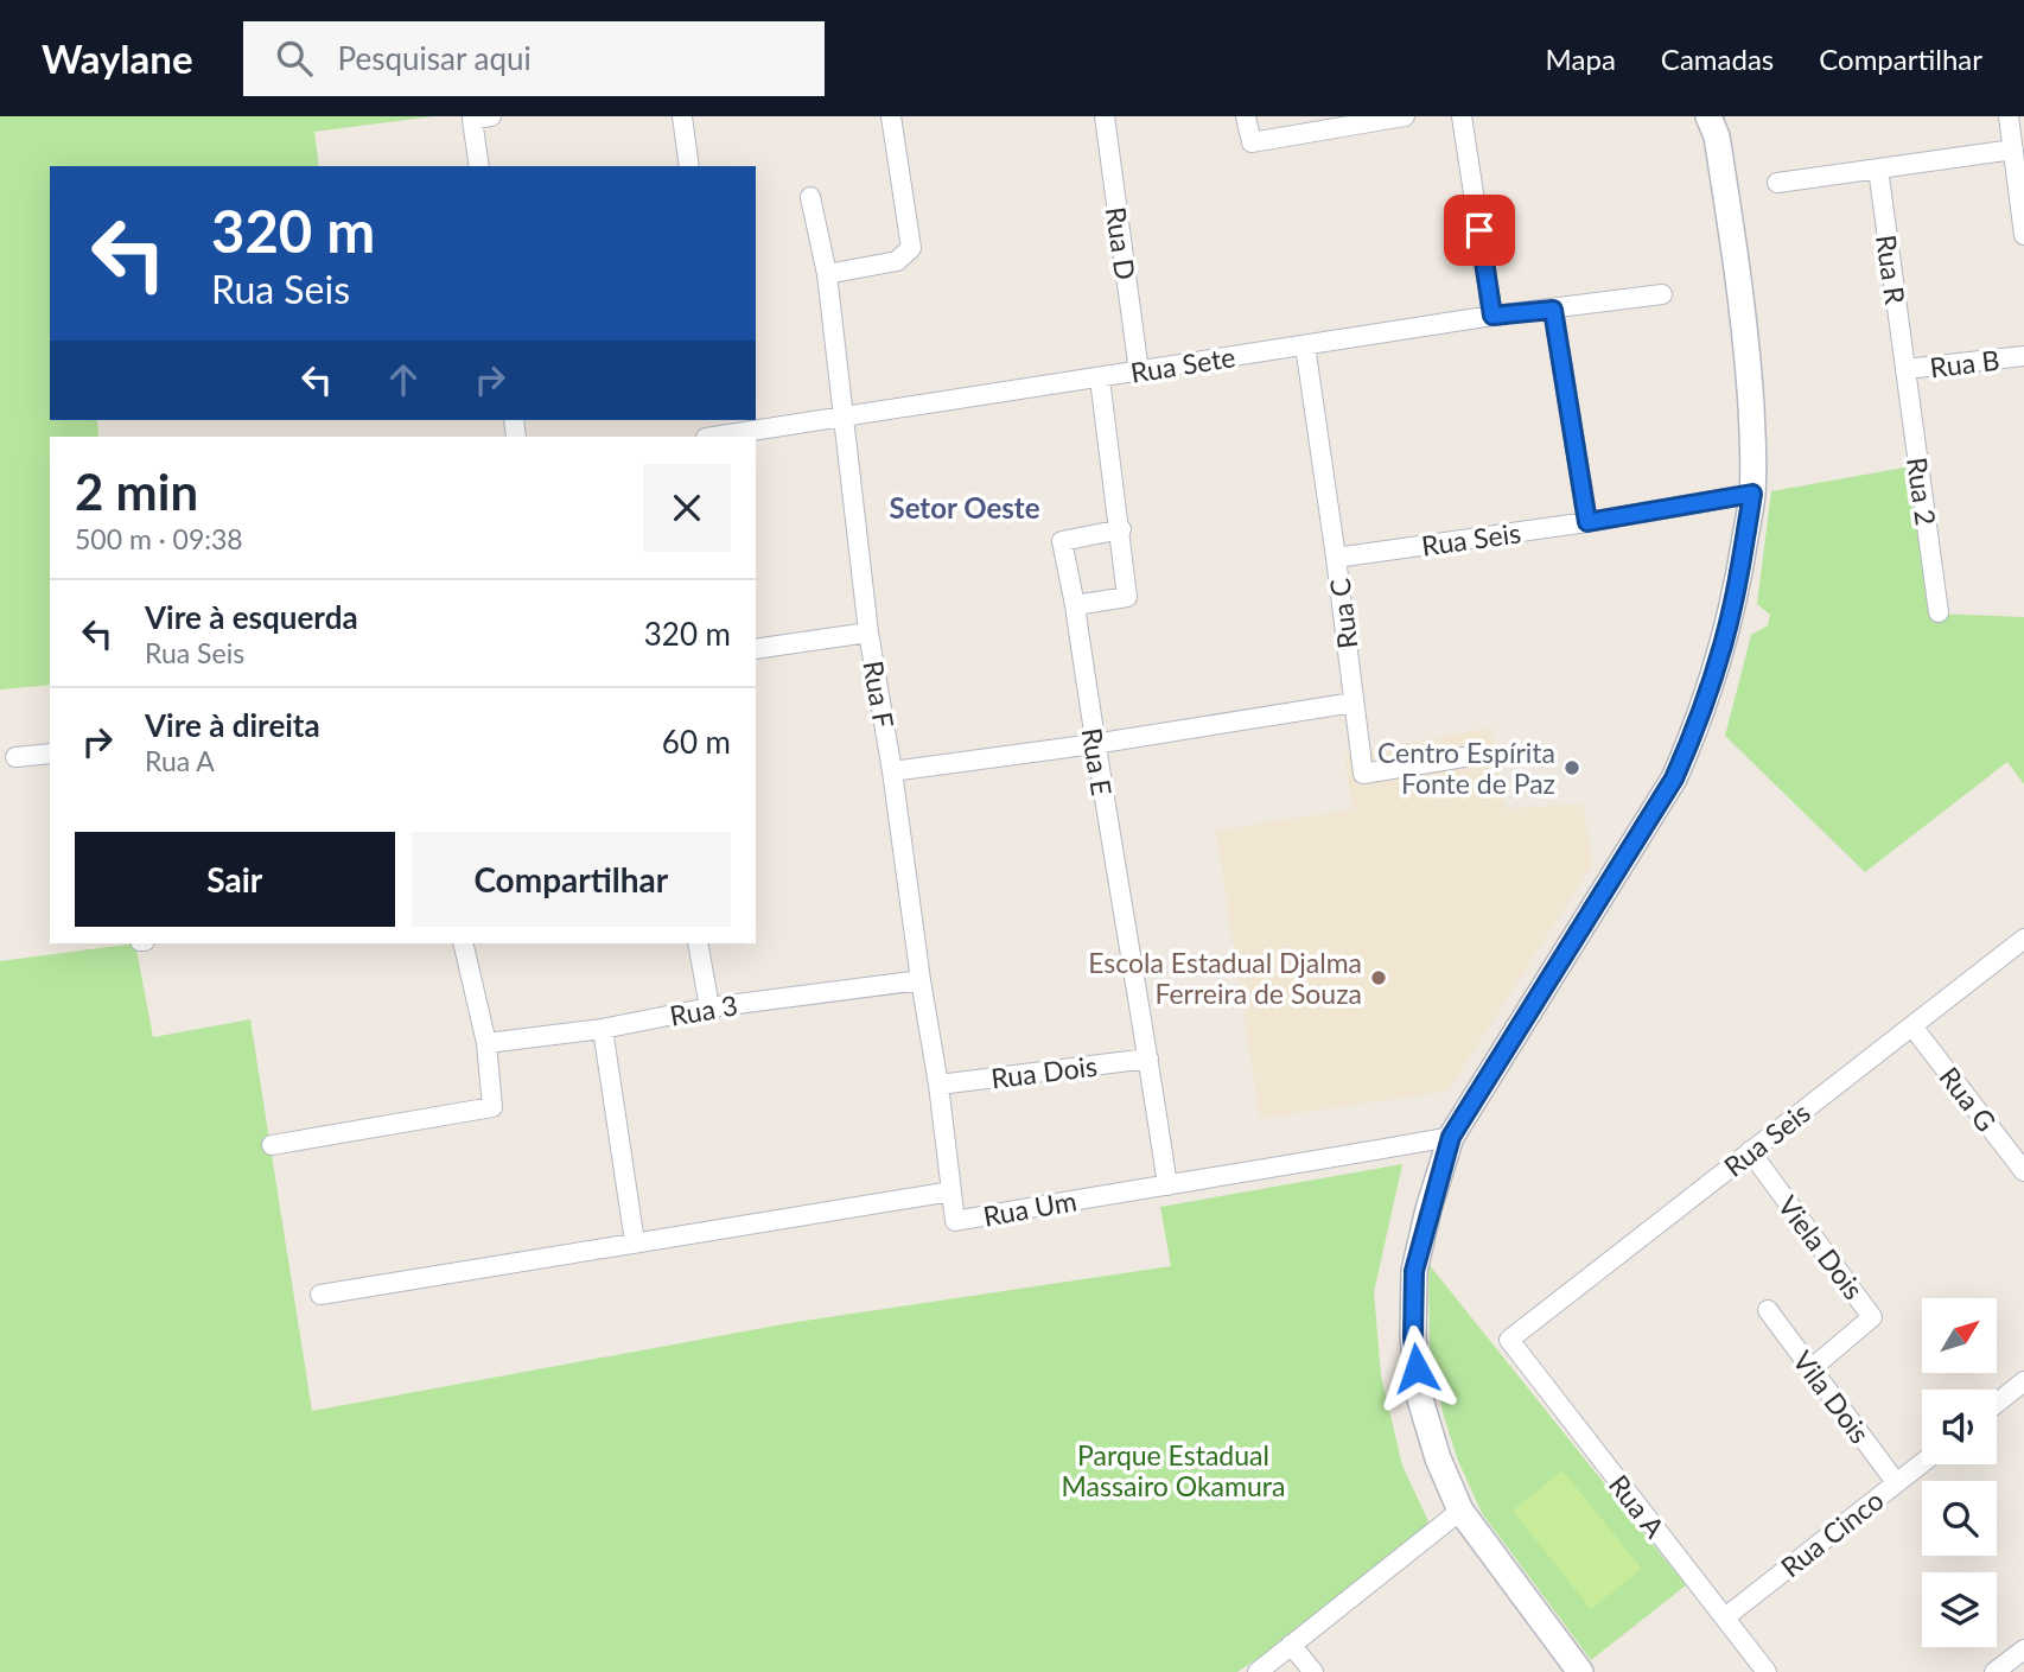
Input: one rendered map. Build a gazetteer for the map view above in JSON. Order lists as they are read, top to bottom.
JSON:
{
  "streets": {
    "street": [
      "Rua D",
      "Rua R",
      "Rua B",
      "Rua Sete",
      "Rua 2",
      "Rua Seis",
      "Rua C",
      "Rua F",
      "Rua E",
      "Rua 3",
      "Rua Dois",
      "Rua G",
      "Rua Um",
      "Viela Dois",
      "Vila Dois",
      "Rua A",
      "Rua Cinco"
    ]
  },
  "crossings": [
    ["Rua D", "Rua Sete"],
    ["Rua R", "Rua B"],
    ["Rua R", "Rua 2"],
    ["Rua B", "Rua 2"],
    ["Rua Sete", "Rua C"],
    ["Rua Sete", "Rua F"],
    ["Rua Seis", "Rua C"],
    ["Rua Seis", "Rua G"],
    ["Rua Seis", "Viela Dois"],
    ["Rua Seis", "Rua A"],
    ["Rua F", "Rua 3"],
    ["Rua F", "Rua Dois"],
    ["Rua F", "Rua Um"],
    ["Rua E", "Rua Dois"],
    ["Rua E", "Rua Um"],
    ["Viela Dois", "Vila Dois"],
    ["Vila Dois", "Rua Cinco"],
    ["Rua A", "Rua Cinco"]
  ],
  "districts": ["Setor Oeste"],
  "parks": ["Parque Estadual Massairo Okamura"],
  "places": ["Centro Espírita Fonte de Paz", "Escola Estadual Djalma Ferreira de Souza"],
  "north": "top right",
  "page": {
    "header": "Waylane",
    "search": "Pesquisar aqui",
    "nav": ["Mapa", "Camadas", "Compartilhar"],
    "turn": ["320 m", "Rua Seis"],
    "heading": ["2 min", "500 m · 09:38"],
    "list": [
      {
        "name": "Vire à esquerda",
        "note": "Rua Seis",
        "value": "320 m"
      },
      {
        "name": "Vire à direita",
        "note": "Rua A",
        "value": "60 m"
      }
    ],
    "buttons": ["Sair", "Compartilhar"]
  }
}
